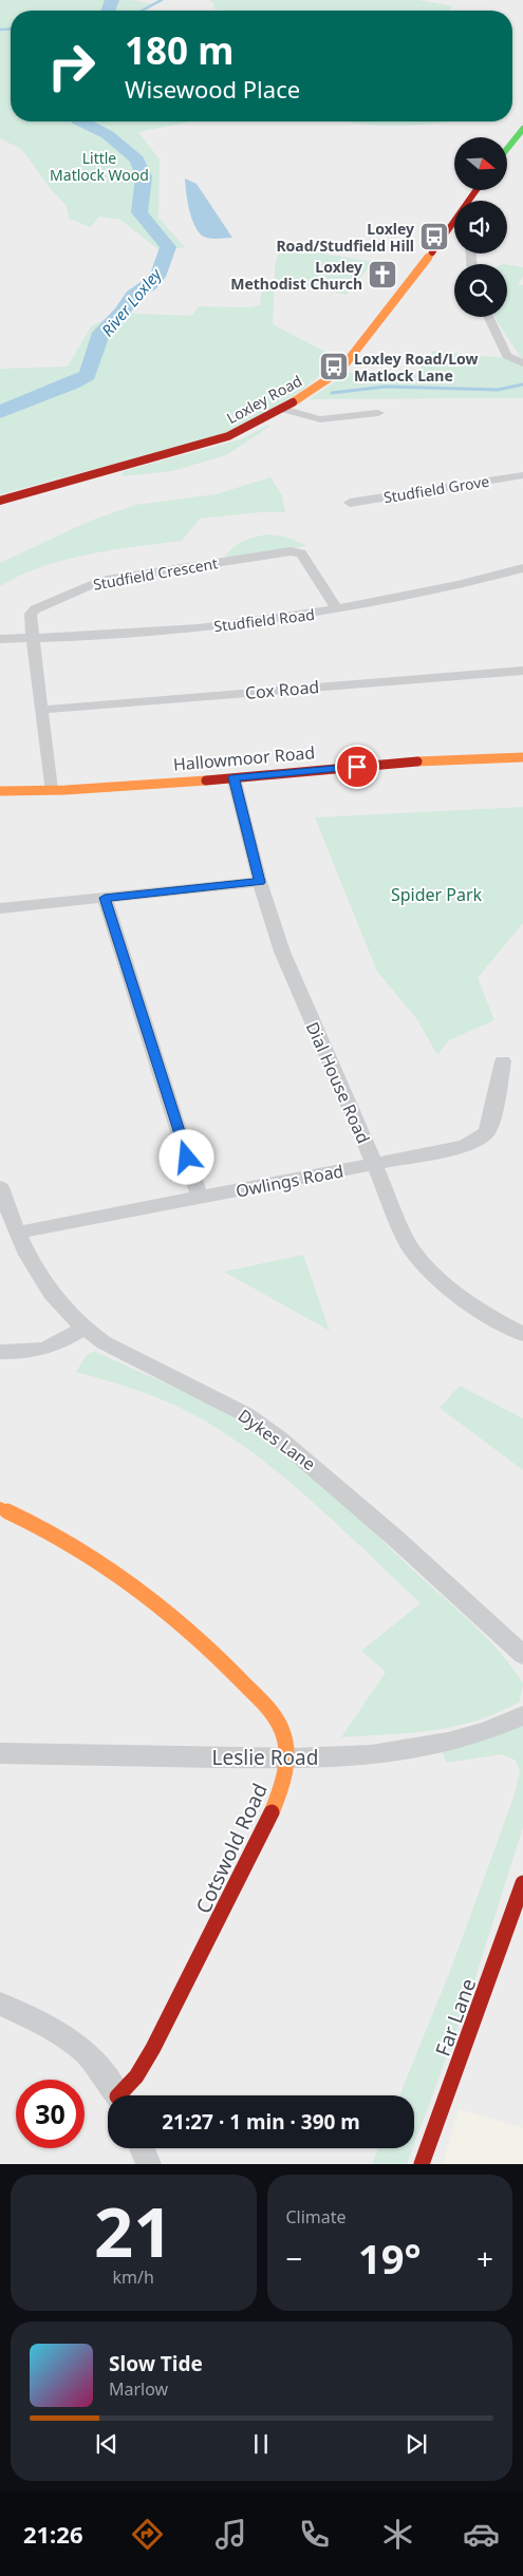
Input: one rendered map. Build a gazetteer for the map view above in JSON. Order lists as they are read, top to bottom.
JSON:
{
  "streets": {
    "main road": [
      "Loxley Road",
      "Hallowmoor Road",
      "Cotswold Road",
      "Far Lane"
    ],
    "street": [
      "Studfield Grove",
      "Studfield Crescent",
      "Studfield Road",
      "Cox Road",
      "Dial House Road",
      "Owlings Road",
      "Dykes Lane",
      "Leslie Road"
    ]
  },
  "crossings": [
    ["Studfield Crescent", "Studfield Road"],
    ["Studfield Crescent", "Cox Road"],
    ["Studfield Crescent", "Hallowmoor Road"],
    ["Hallowmoor Road", "Dial House Road"],
    ["Dial House Road", "Owlings Road"],
    ["Owlings Road", "Dykes Lane"],
    ["Leslie Road", "Cotswold Road"]
  ],
  "water": ["River Loxley"],
  "parks": ["Little Matlock Wood", "Spider Park"],
  "places": {
    "bus stop": ["Loxley Road/Studfield Hill", "Loxley Road/Low Matlock Lane"],
    "church": ["Loxley Methodist Church"]
  },
  "north": "right",
  "page": {
    "turn": ["180 m", "Wisewood Place"],
    "limit": "30",
    "trip": "21:27 · 1 min · 390 m",
    "tile": [
      ["21", "km/h"],
      "Climate"
    ],
    "heat": ["−", "19°", "+"],
    "song": ["Slow Tide", "Marlow"],
    "tabs": "21:26"
  }
}
